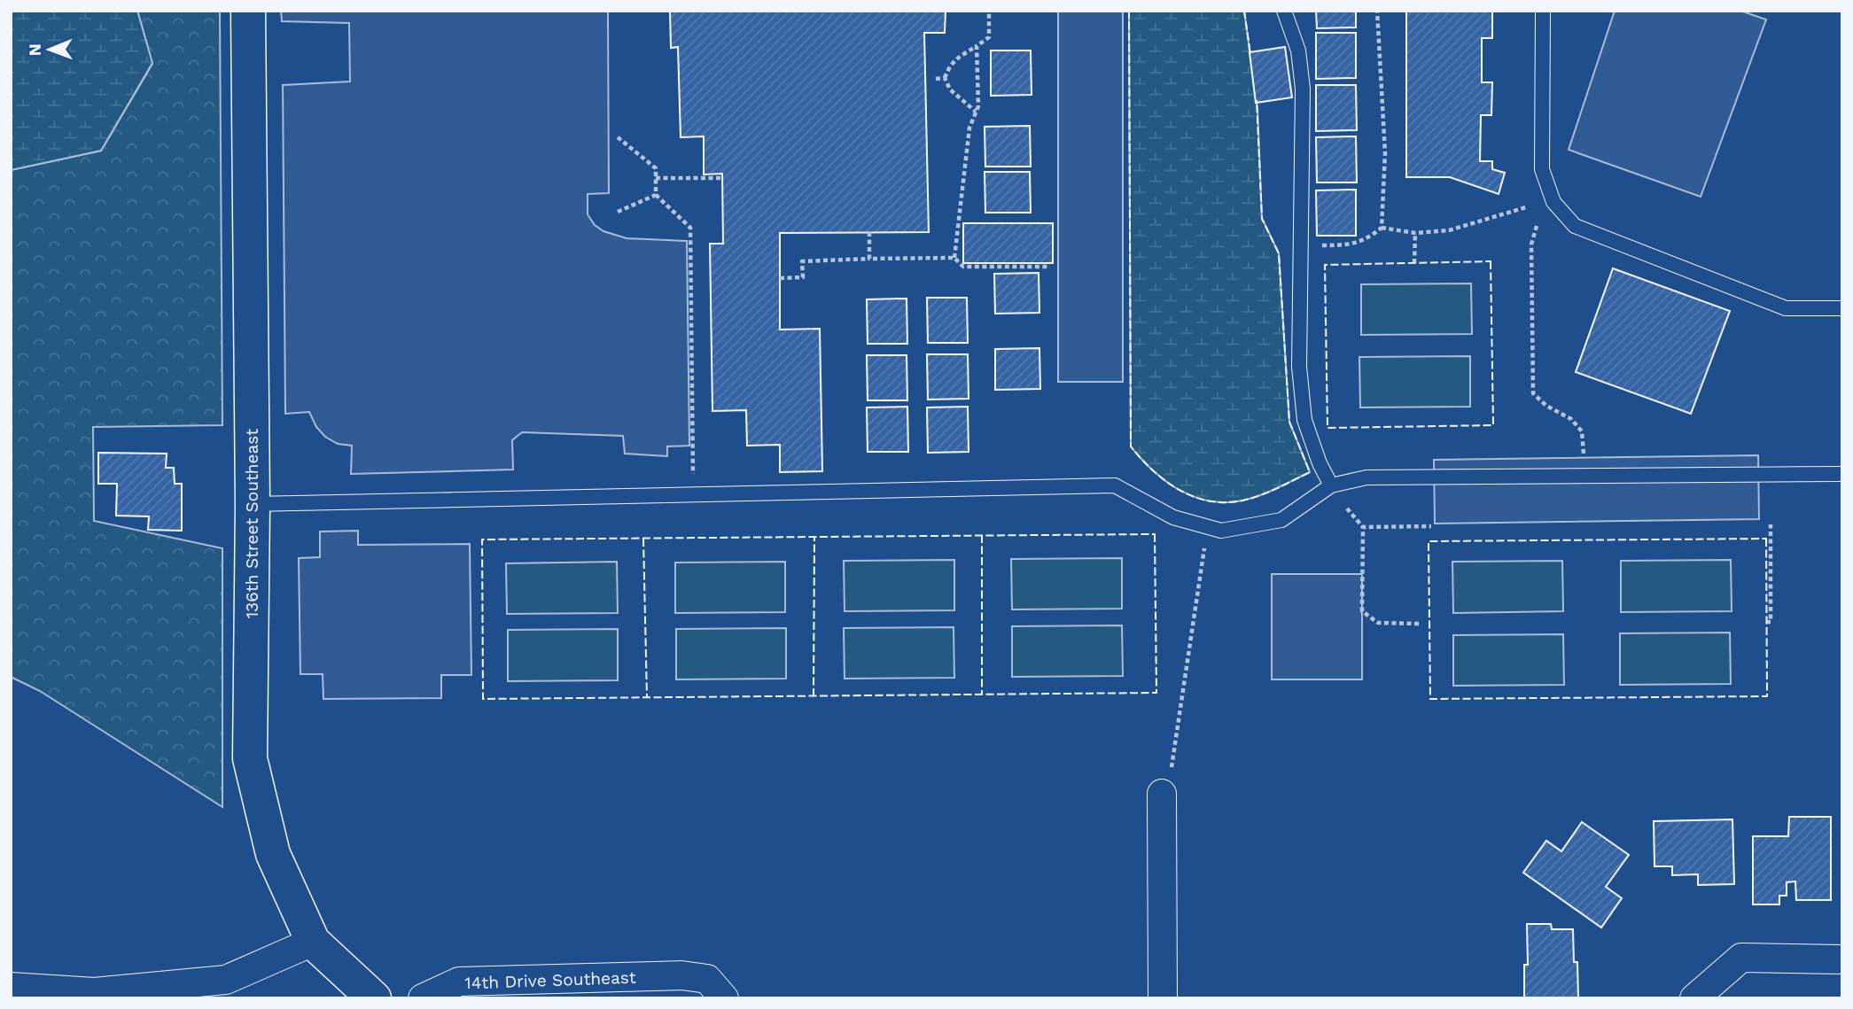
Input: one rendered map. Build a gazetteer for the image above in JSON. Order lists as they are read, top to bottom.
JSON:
{
  "streets": {
    "street": ["136th Street Southeast", "14th Drive Southeast"]
  },
  "north": "left"
}
